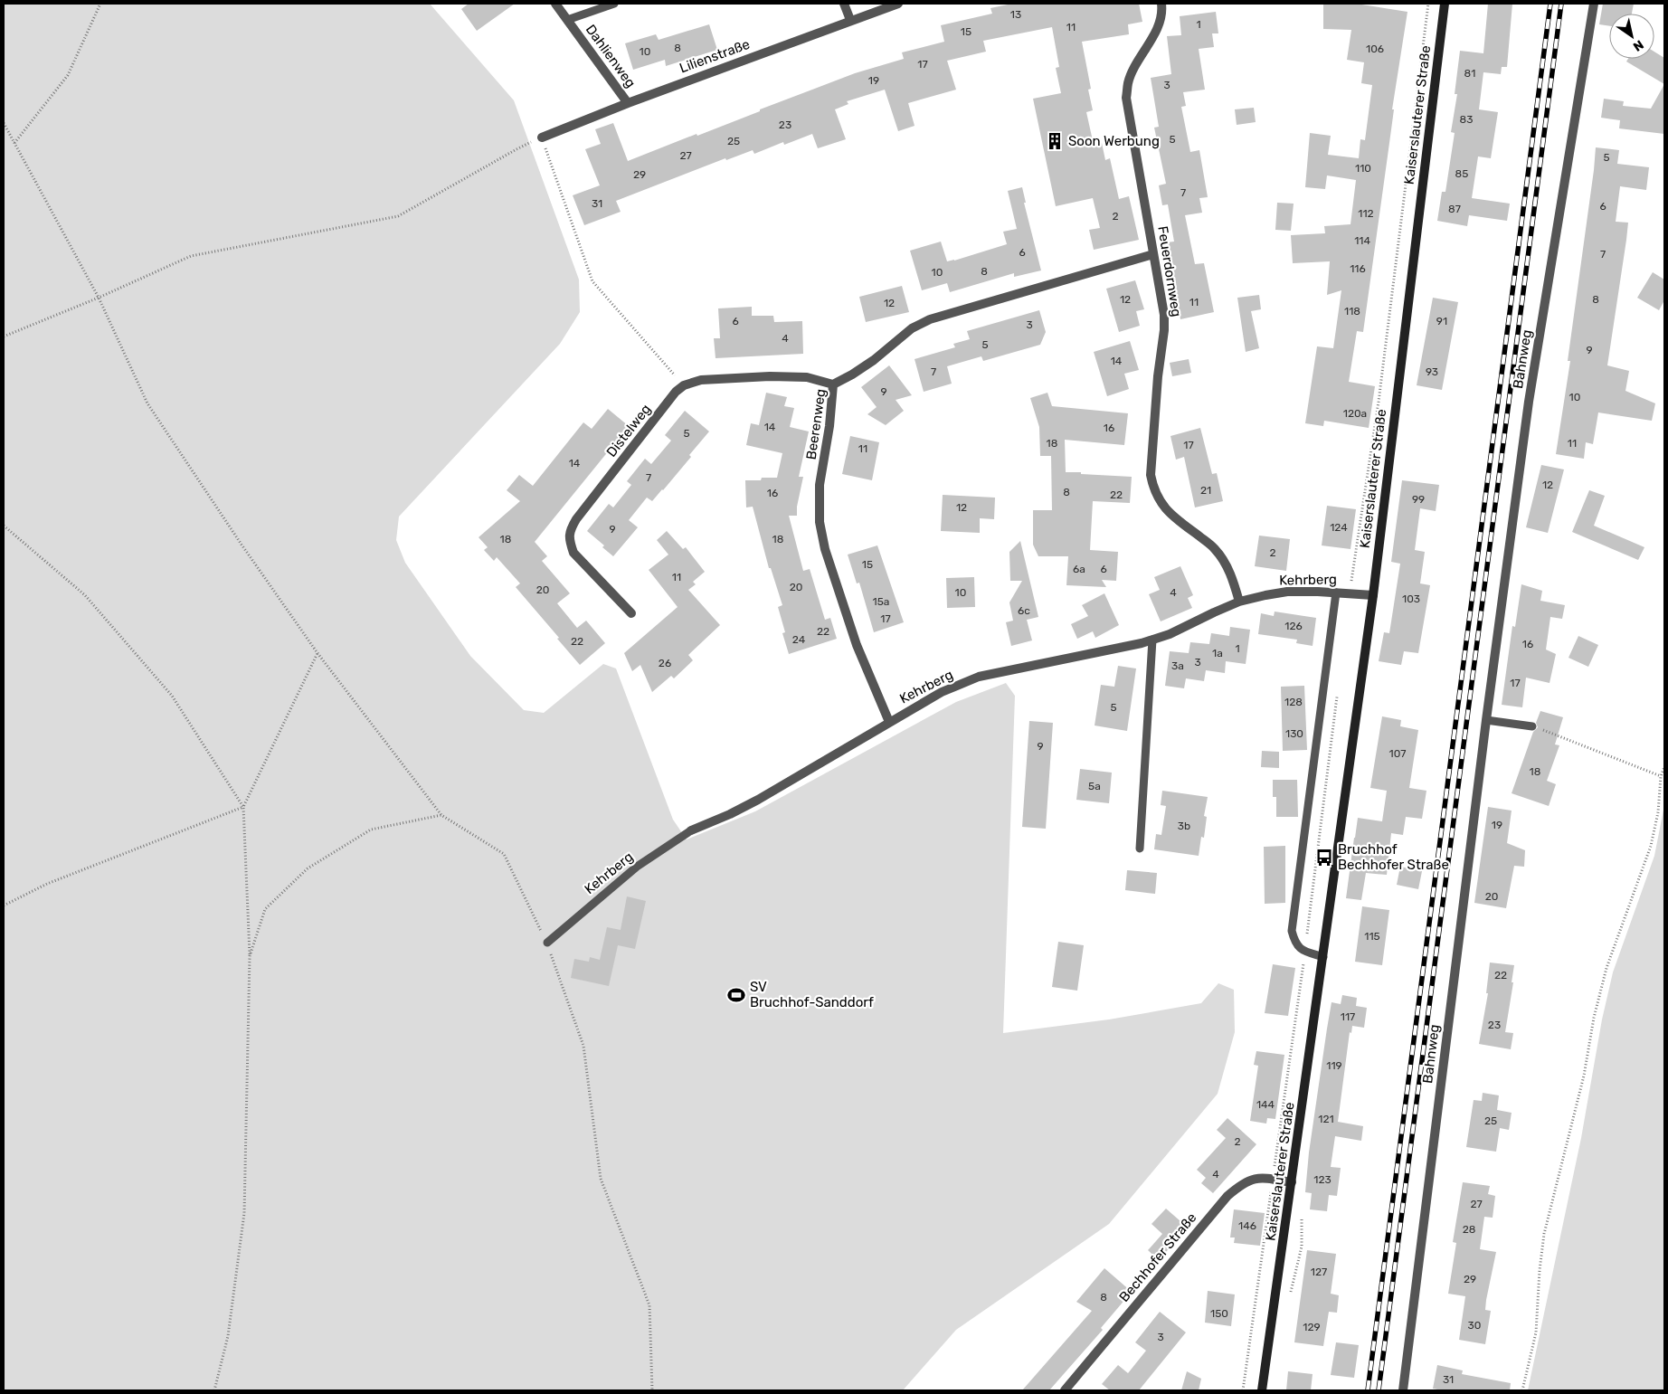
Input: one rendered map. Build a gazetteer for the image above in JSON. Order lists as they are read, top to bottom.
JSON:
{
  "streets": {
    "main road": ["Kaiserslauterer Straße"],
    "street": [
      "Dahlienweg",
      "Lilienstraße",
      "Feuerdornweg",
      "Bahnweg",
      "Beerenweg",
      "Distelweg",
      "Kehrberg",
      "Bechhofer Straße"
    ]
  },
  "crossings": [
    ["Dahlienweg", "Lilienstraße"],
    ["Kaiserslauterer Straße", "Kehrberg"],
    ["Kaiserslauterer Straße", "Bechhofer Straße"],
    ["Feuerdornweg", "Beerenweg"],
    ["Feuerdornweg", "Kehrberg"],
    ["Beerenweg", "Kehrberg"]
  ],
  "places": {
    "building": ["Soon Werbung"],
    "bus stop": ["Bruchhof Bechhofer Straße"],
    "sports": ["SV Bruchhof-Sanddorf"]
  },
  "house_numbers": [
    "13",
    "1",
    "11",
    "15",
    "8",
    "106",
    "10",
    "17",
    "81",
    "19",
    "3",
    "83",
    "23",
    "5",
    "25",
    "27",
    "5",
    "110",
    "85",
    "29",
    "7",
    "31",
    "6",
    "87",
    "112",
    "2",
    "114",
    "6",
    "7",
    "116",
    "8",
    "10",
    "12",
    "8",
    "11",
    "12",
    "118",
    "6",
    "91",
    "3",
    "4",
    "5",
    "9",
    "14",
    "7",
    "93",
    "9",
    "10",
    "120a",
    "14",
    "16",
    "5",
    "18",
    "11",
    "17",
    "11",
    "14",
    "7",
    "12",
    "21",
    "8",
    "16",
    "22",
    "99",
    "12",
    "124",
    "9",
    "18",
    "18",
    "2",
    "15",
    "6a",
    "6",
    "11",
    "20",
    "20",
    "10",
    "4",
    "103",
    "15a",
    "6c",
    "17",
    "126",
    "22",
    "24",
    "22",
    "16",
    "1",
    "1a",
    "3",
    "26",
    "3a",
    "17",
    "128",
    "5",
    "130",
    "9",
    "107",
    "18",
    "5a",
    "19",
    "3b",
    "20",
    "115",
    "22",
    "117",
    "23",
    "119",
    "144",
    "121",
    "25",
    "2",
    "4",
    "123",
    "27",
    "146",
    "28",
    "127",
    "29",
    "8",
    "150",
    "30",
    "129",
    "3",
    "31"
  ],
  "north": "bottom right"
}
